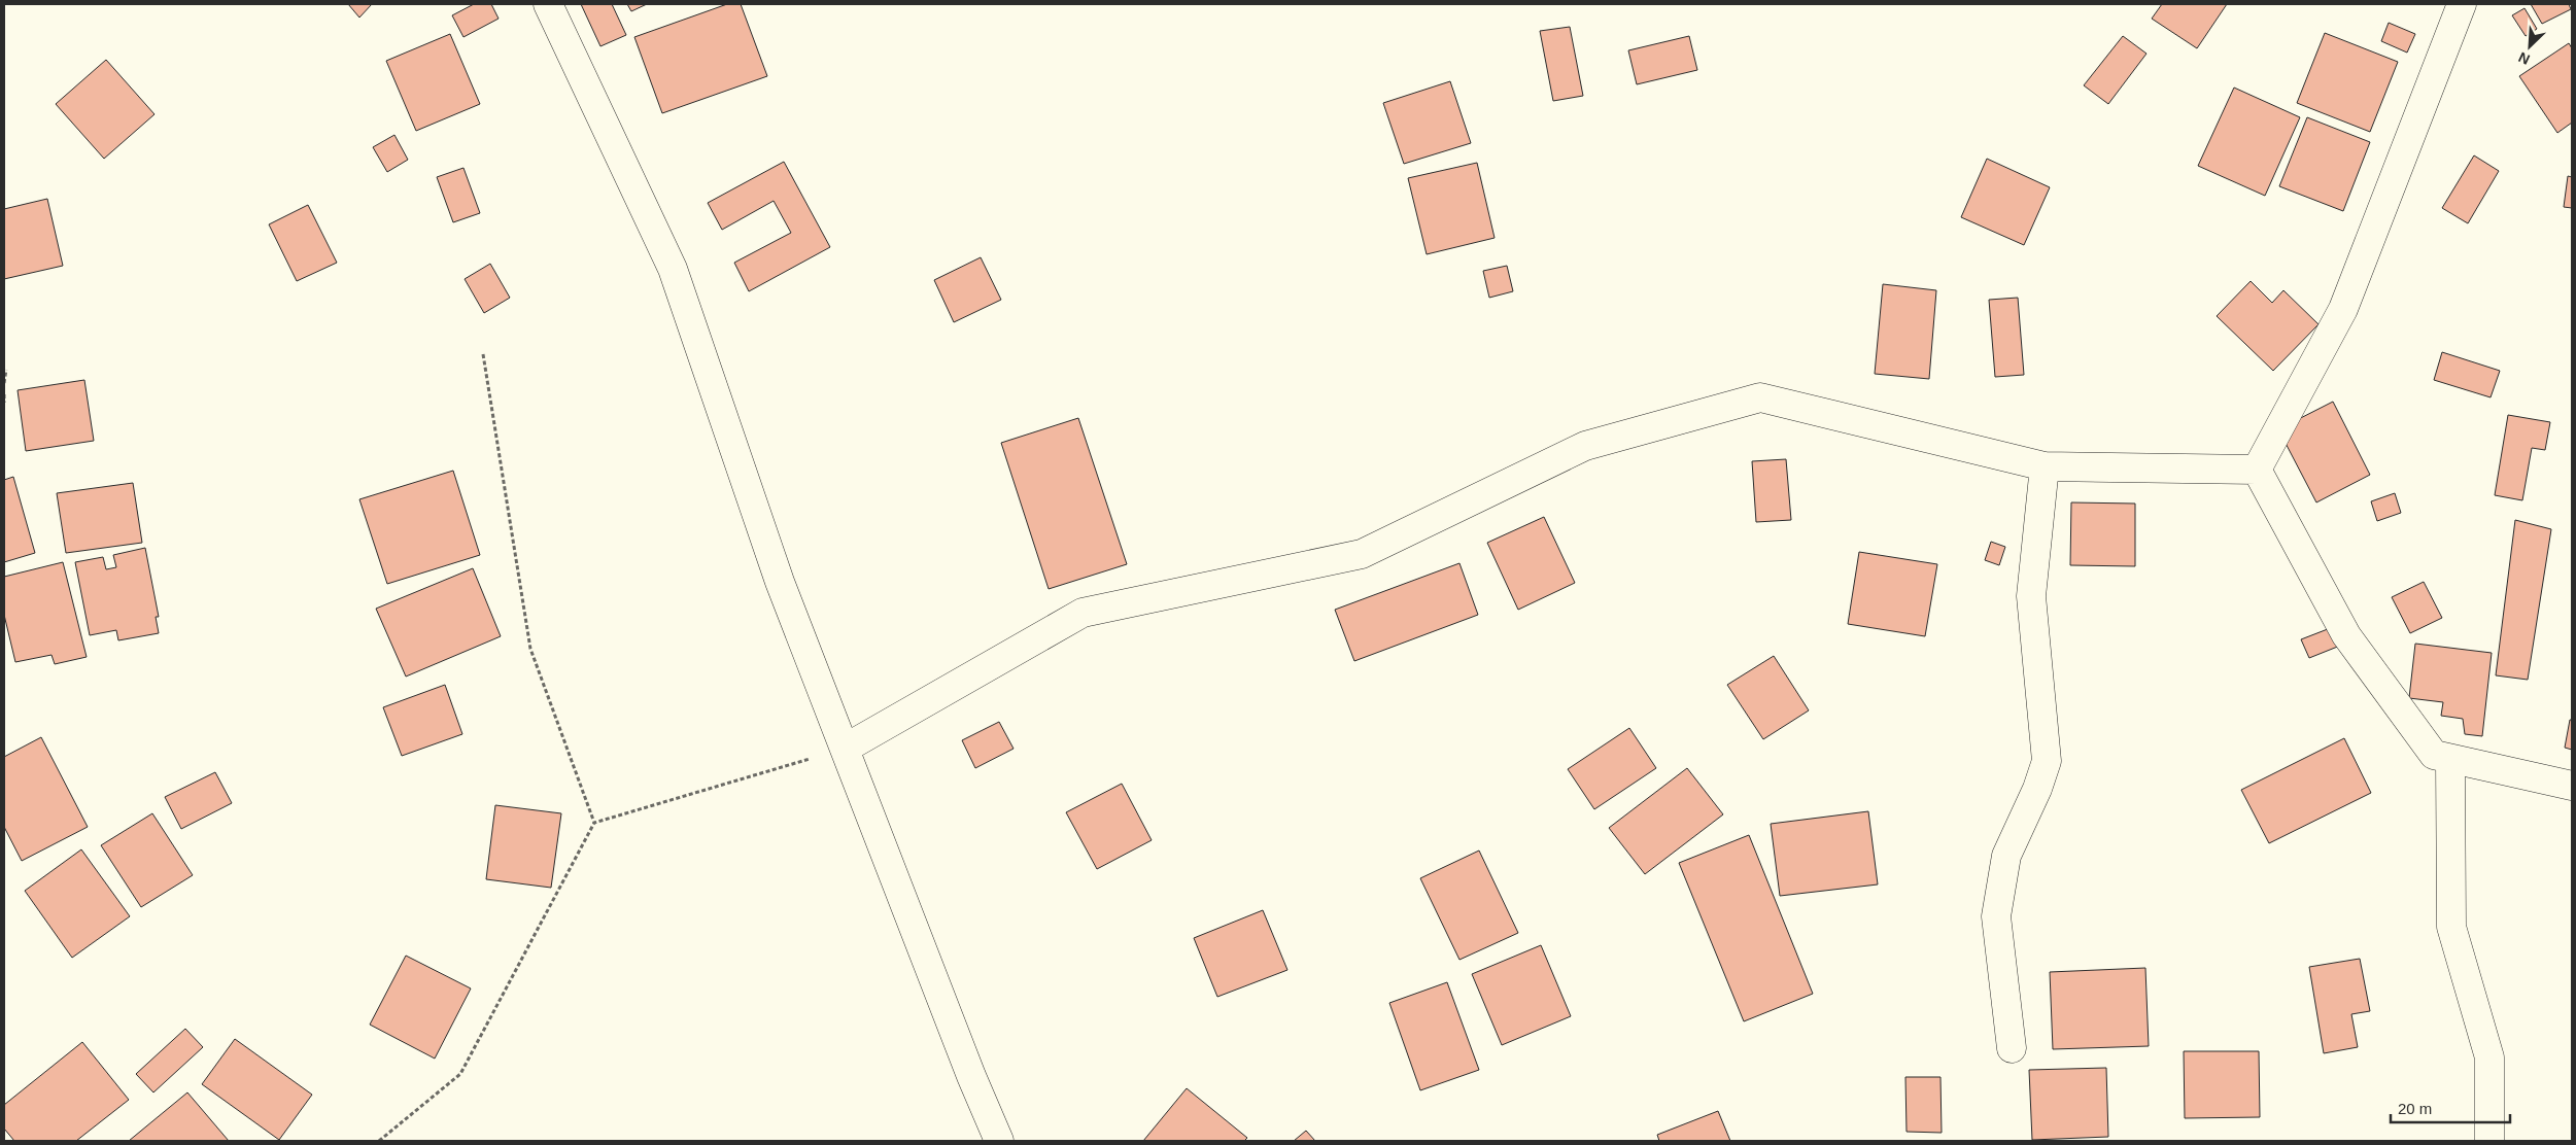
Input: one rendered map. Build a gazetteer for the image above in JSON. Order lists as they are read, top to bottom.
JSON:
{
  "scale_bar": "20 m",
  "north": "bottom left"
}
